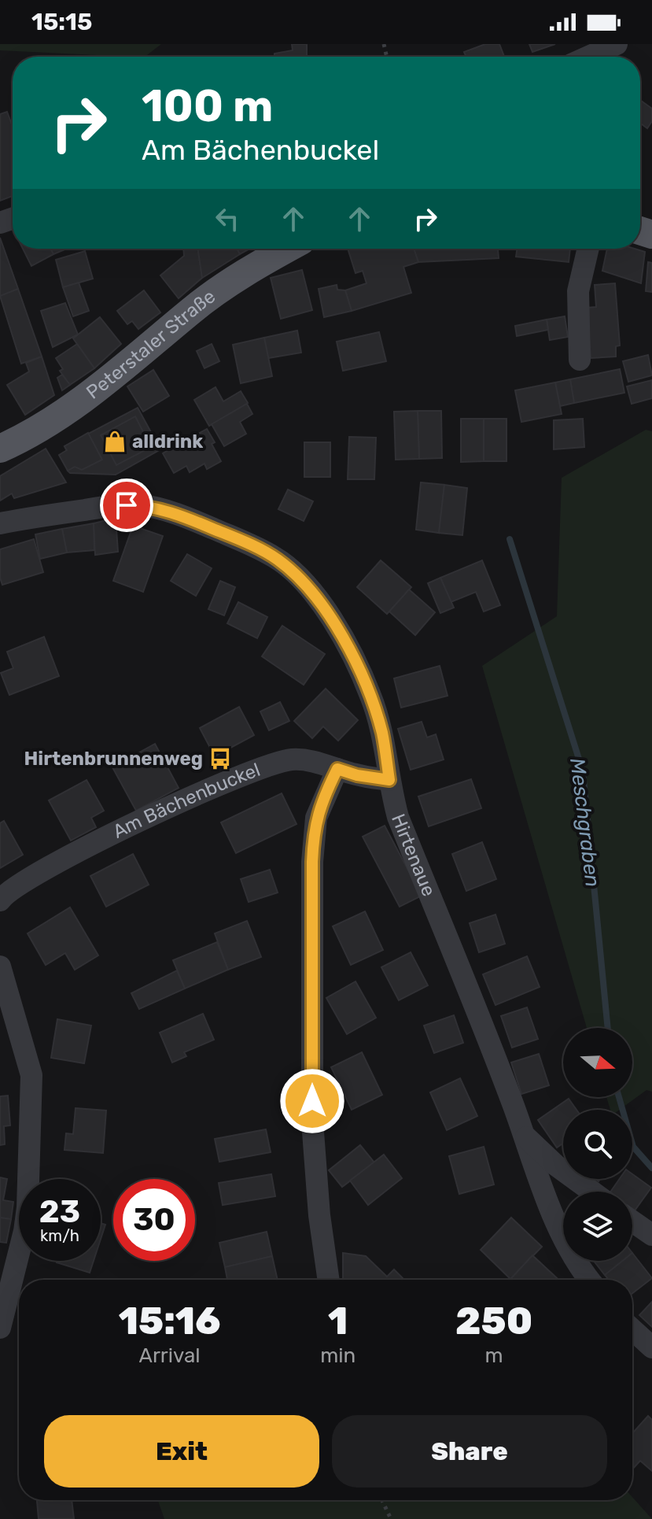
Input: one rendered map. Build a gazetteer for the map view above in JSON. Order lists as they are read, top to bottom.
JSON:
{
  "streets": {
    "main road": ["Peterstaler Straße"],
    "street": ["Am Bächenbuckel", "Hirtenaue"]
  },
  "crossings": [
    ["Am Bächenbuckel", "Hirtenaue"]
  ],
  "water": ["Meschgraben"],
  "places": {
    "shop": ["alldrink"],
    "bus stop": ["Hirtenbrunnenweg"]
  },
  "north": "right",
  "page": {
    "status": "15:15",
    "turn": ["100 m", "Am Bächenbuckel"],
    "speed": "23 km/h",
    "limit": "30",
    "eta": [
      "15:16",
      "Arrival",
      "1",
      "min",
      "250",
      "m"
    ],
    "buttons": ["Exit", "Share"]
  }
}
